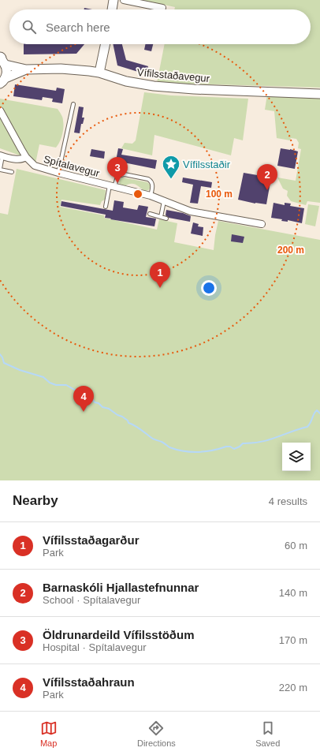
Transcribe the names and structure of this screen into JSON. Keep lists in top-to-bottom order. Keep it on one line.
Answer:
{"streets":{"main road":["Vífilsstaðavegur"],"street":["Spítalavegur"]},"places":{"place":["Vífilsstaðir"]},"page":{"search":"Search here","pins":["3","2","1","4"],"heading":["Nearby","4 results"],"list":[{"mark":"1","name":"Vífilsstaðagarður","note":"Park","value":"60 m"},{"mark":"2","name":"Barnaskóli Hjallastefnunnar","note":"School · Spítalavegur","value":"140 m"},{"mark":"3","name":"Öldrunardeild Vífilsstöðum","note":"Hospital · Spítalavegur","value":"170 m"},{"mark":"4","name":"Vífilsstaðahraun","note":"Park","value":"220 m"}],"nav":["Map","Directions","Saved"]},"rings":["100 m","200 m"]}
